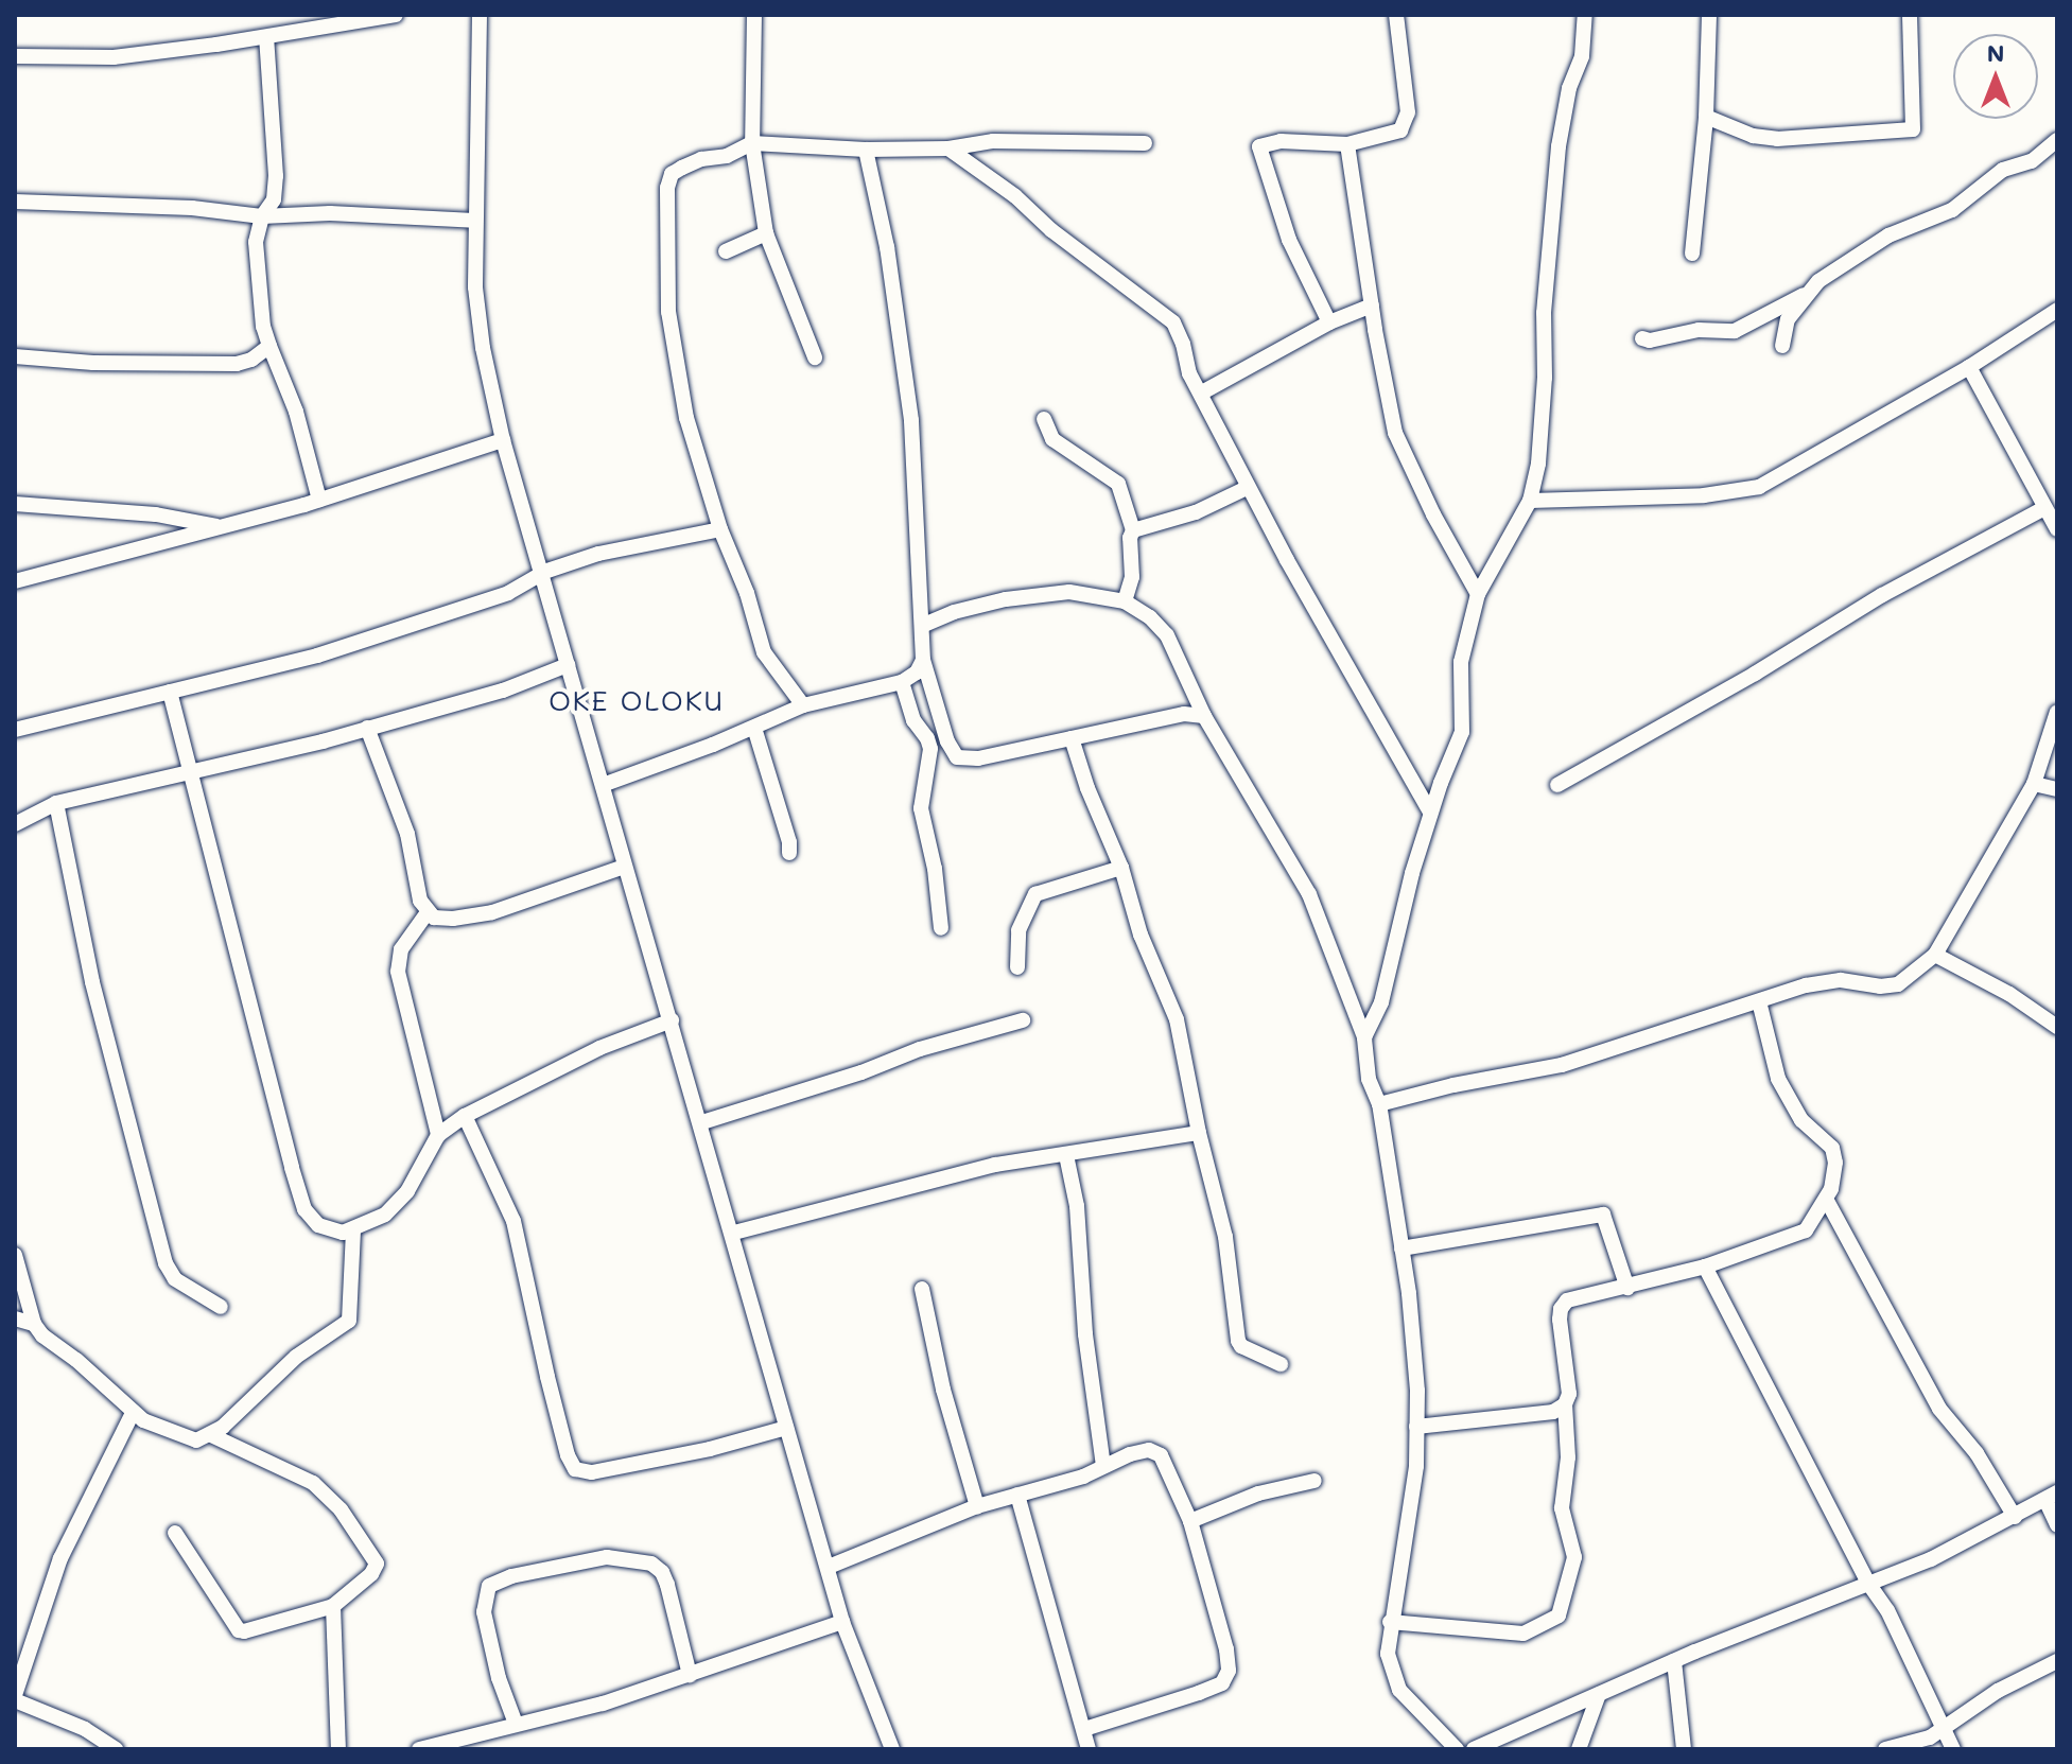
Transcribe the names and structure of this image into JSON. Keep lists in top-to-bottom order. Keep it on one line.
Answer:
{"districts":["OKE OLOKU"],"north":"top"}
